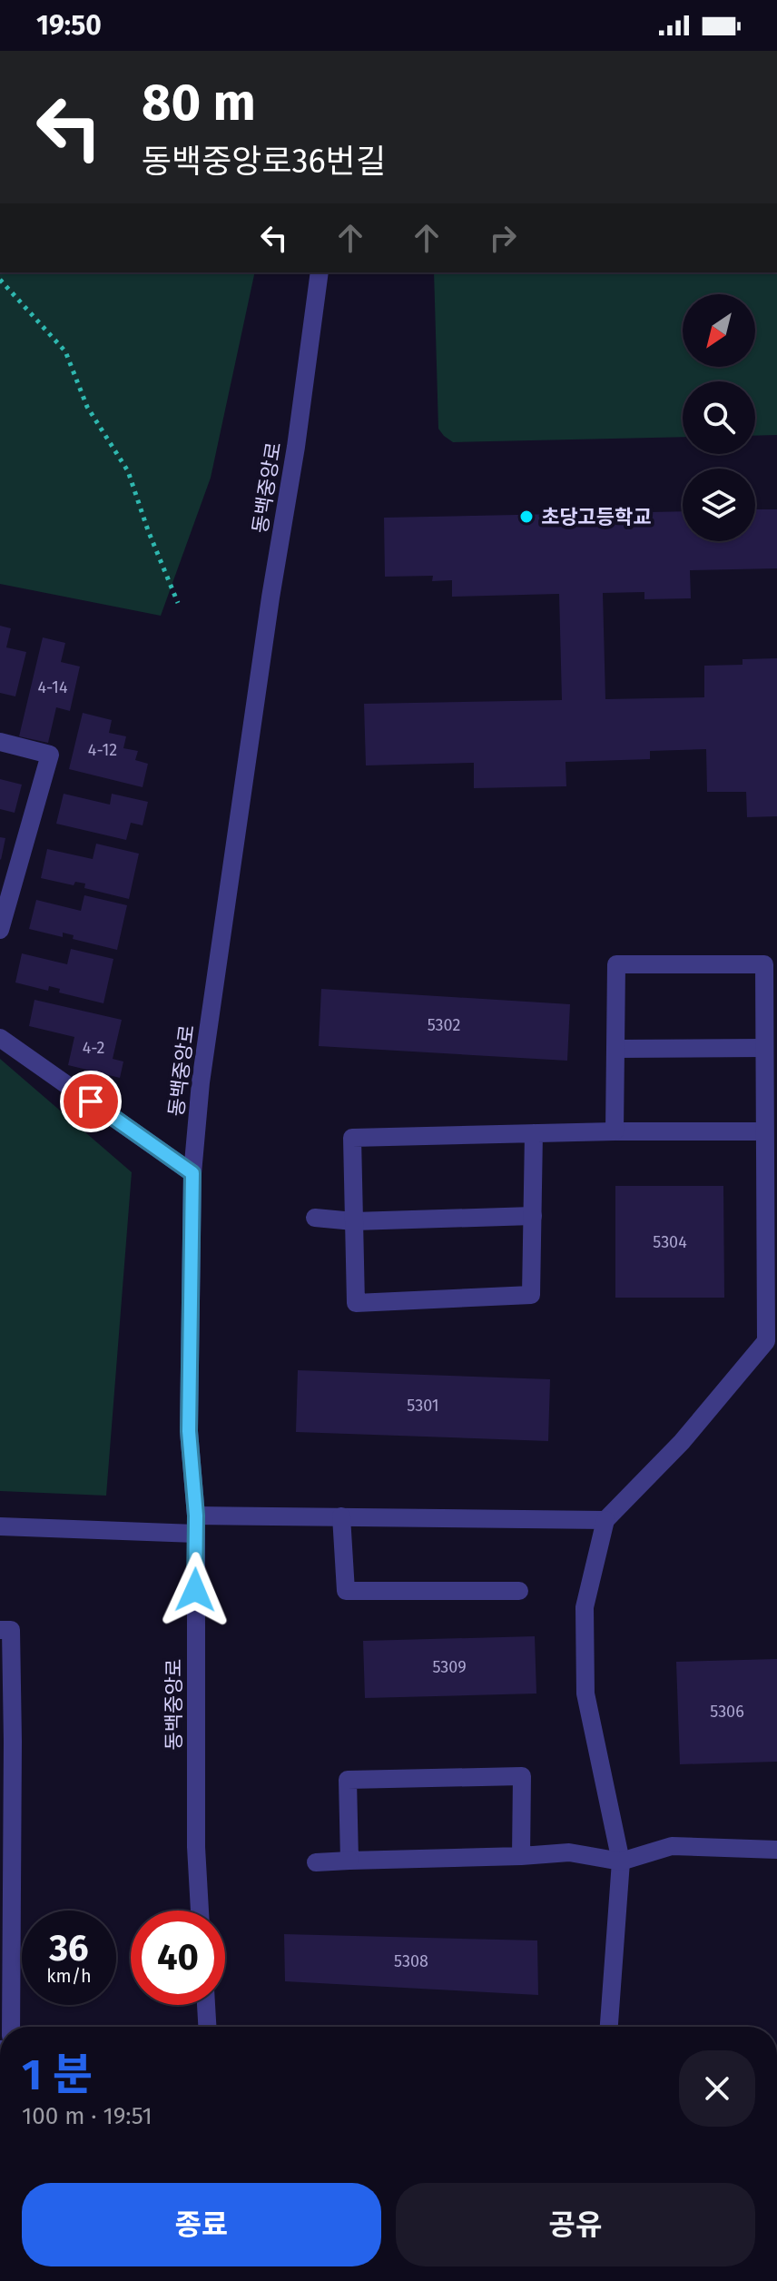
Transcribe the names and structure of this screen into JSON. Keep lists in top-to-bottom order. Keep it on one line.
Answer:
{"streets":{"street":["동백중앙로"]},"places":["초당고등학교"],"house_numbers":["4-14","4-12","5302","4-2","5304","5301","5309","5306","5308"],"north":"bottom left","page":{"status":"19:50","turn":["80 m","동백중앙로36번길"],"speed":"36 km/h","limit":"40","heading":["1 분","100 m · 19:51"],"buttons":["종료","공유"]}}
